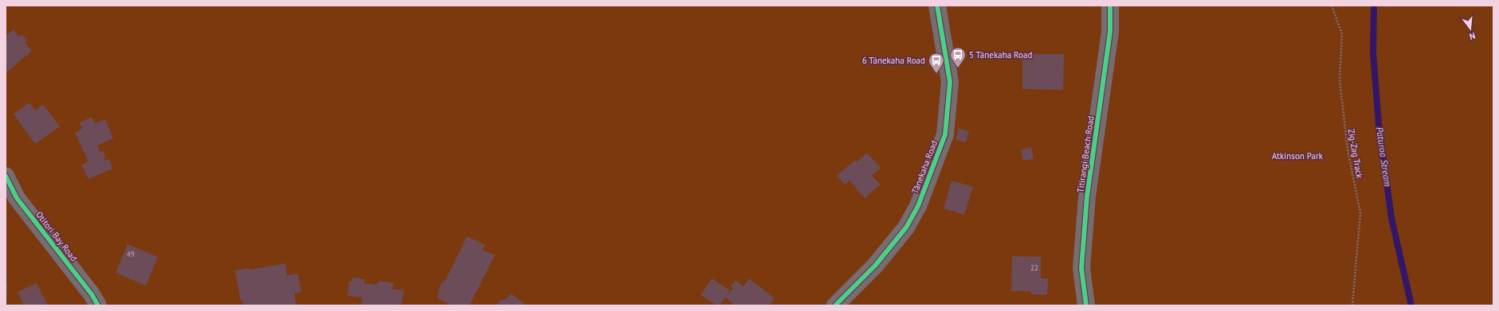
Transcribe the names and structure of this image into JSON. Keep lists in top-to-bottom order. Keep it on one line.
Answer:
{"streets":{"street":["Titirangi Beach Road","Tānekaha Road","Otitori Bay Road"],"path":["Zig-Zag Track"]},"water":["Paturoa Stream"],"parks":["Atkinson Park"],"places":{"bus stop":["5 Tānekaha Road","6 Tānekaha Road"]},"house_numbers":["49","22"],"north":"bottom"}
